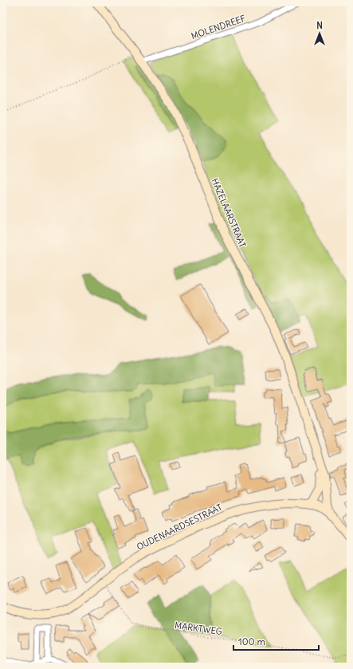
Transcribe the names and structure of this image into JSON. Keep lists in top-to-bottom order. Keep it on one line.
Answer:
{"streets":{"street":["MOLENDREEF","HAZELAARSTRAAT","OUDENAARDSESTRAAT"],"path":["MARKTWEG"]},"crossings":[["MOLENDREEF","HAZELAARSTRAAT"],["HAZELAARSTRAAT","OUDENAARDSESTRAAT"],["OUDENAARDSESTRAAT","MARKTWEG"]],"scale_bar":"100 m","north":"top"}
